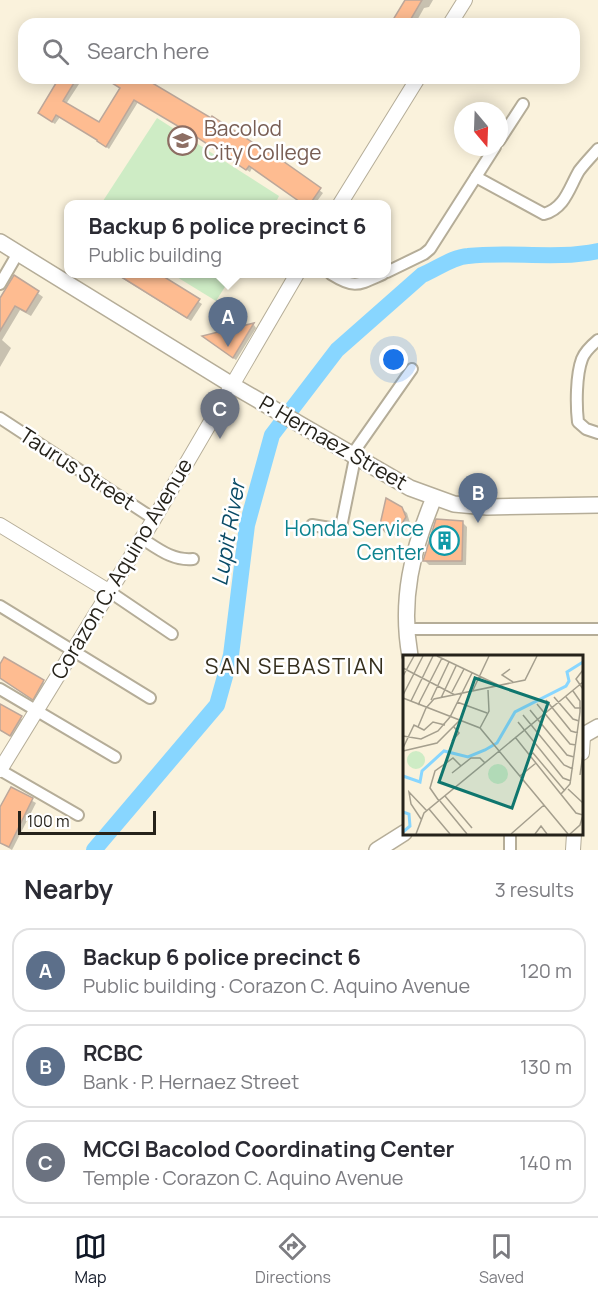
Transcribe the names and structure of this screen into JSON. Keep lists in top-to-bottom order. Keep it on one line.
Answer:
{"streets":{"main road":["P. Hernaez Street"],"street":["Taurus Street","Corazon C. Aquino Avenue"]},"crossings":[["P. Hernaez Street","Corazon C. Aquino Avenue"],["Taurus Street","Corazon C. Aquino Avenue"]],"districts":["SAN SEBASTIAN"],"water":["Lupit River"],"places":{"school or university":["Bacolod City College"],"building":["Honda Service Center"]},"scale_bar":"100 m","north":"bottom","page":{"search":"Search here","popup":["Backup 6 police precinct 6","Public building"],"pins":["A","C","B"],"scale":"100 m","heading":["Nearby","3 results"],"list":[{"mark":"A","name":"Backup 6 police precinct 6","note":"Public building · Corazon C. Aquino Avenue","value":"120 m"},{"mark":"B","name":"RCBC","note":"Bank · P. Hernaez Street","value":"130 m"},{"mark":"C","name":"MCGI Bacolod Coordinating Center","note":"Temple · Corazon C. Aquino Avenue","value":"140 m"}],"nav":["Map","Directions","Saved"]}}
